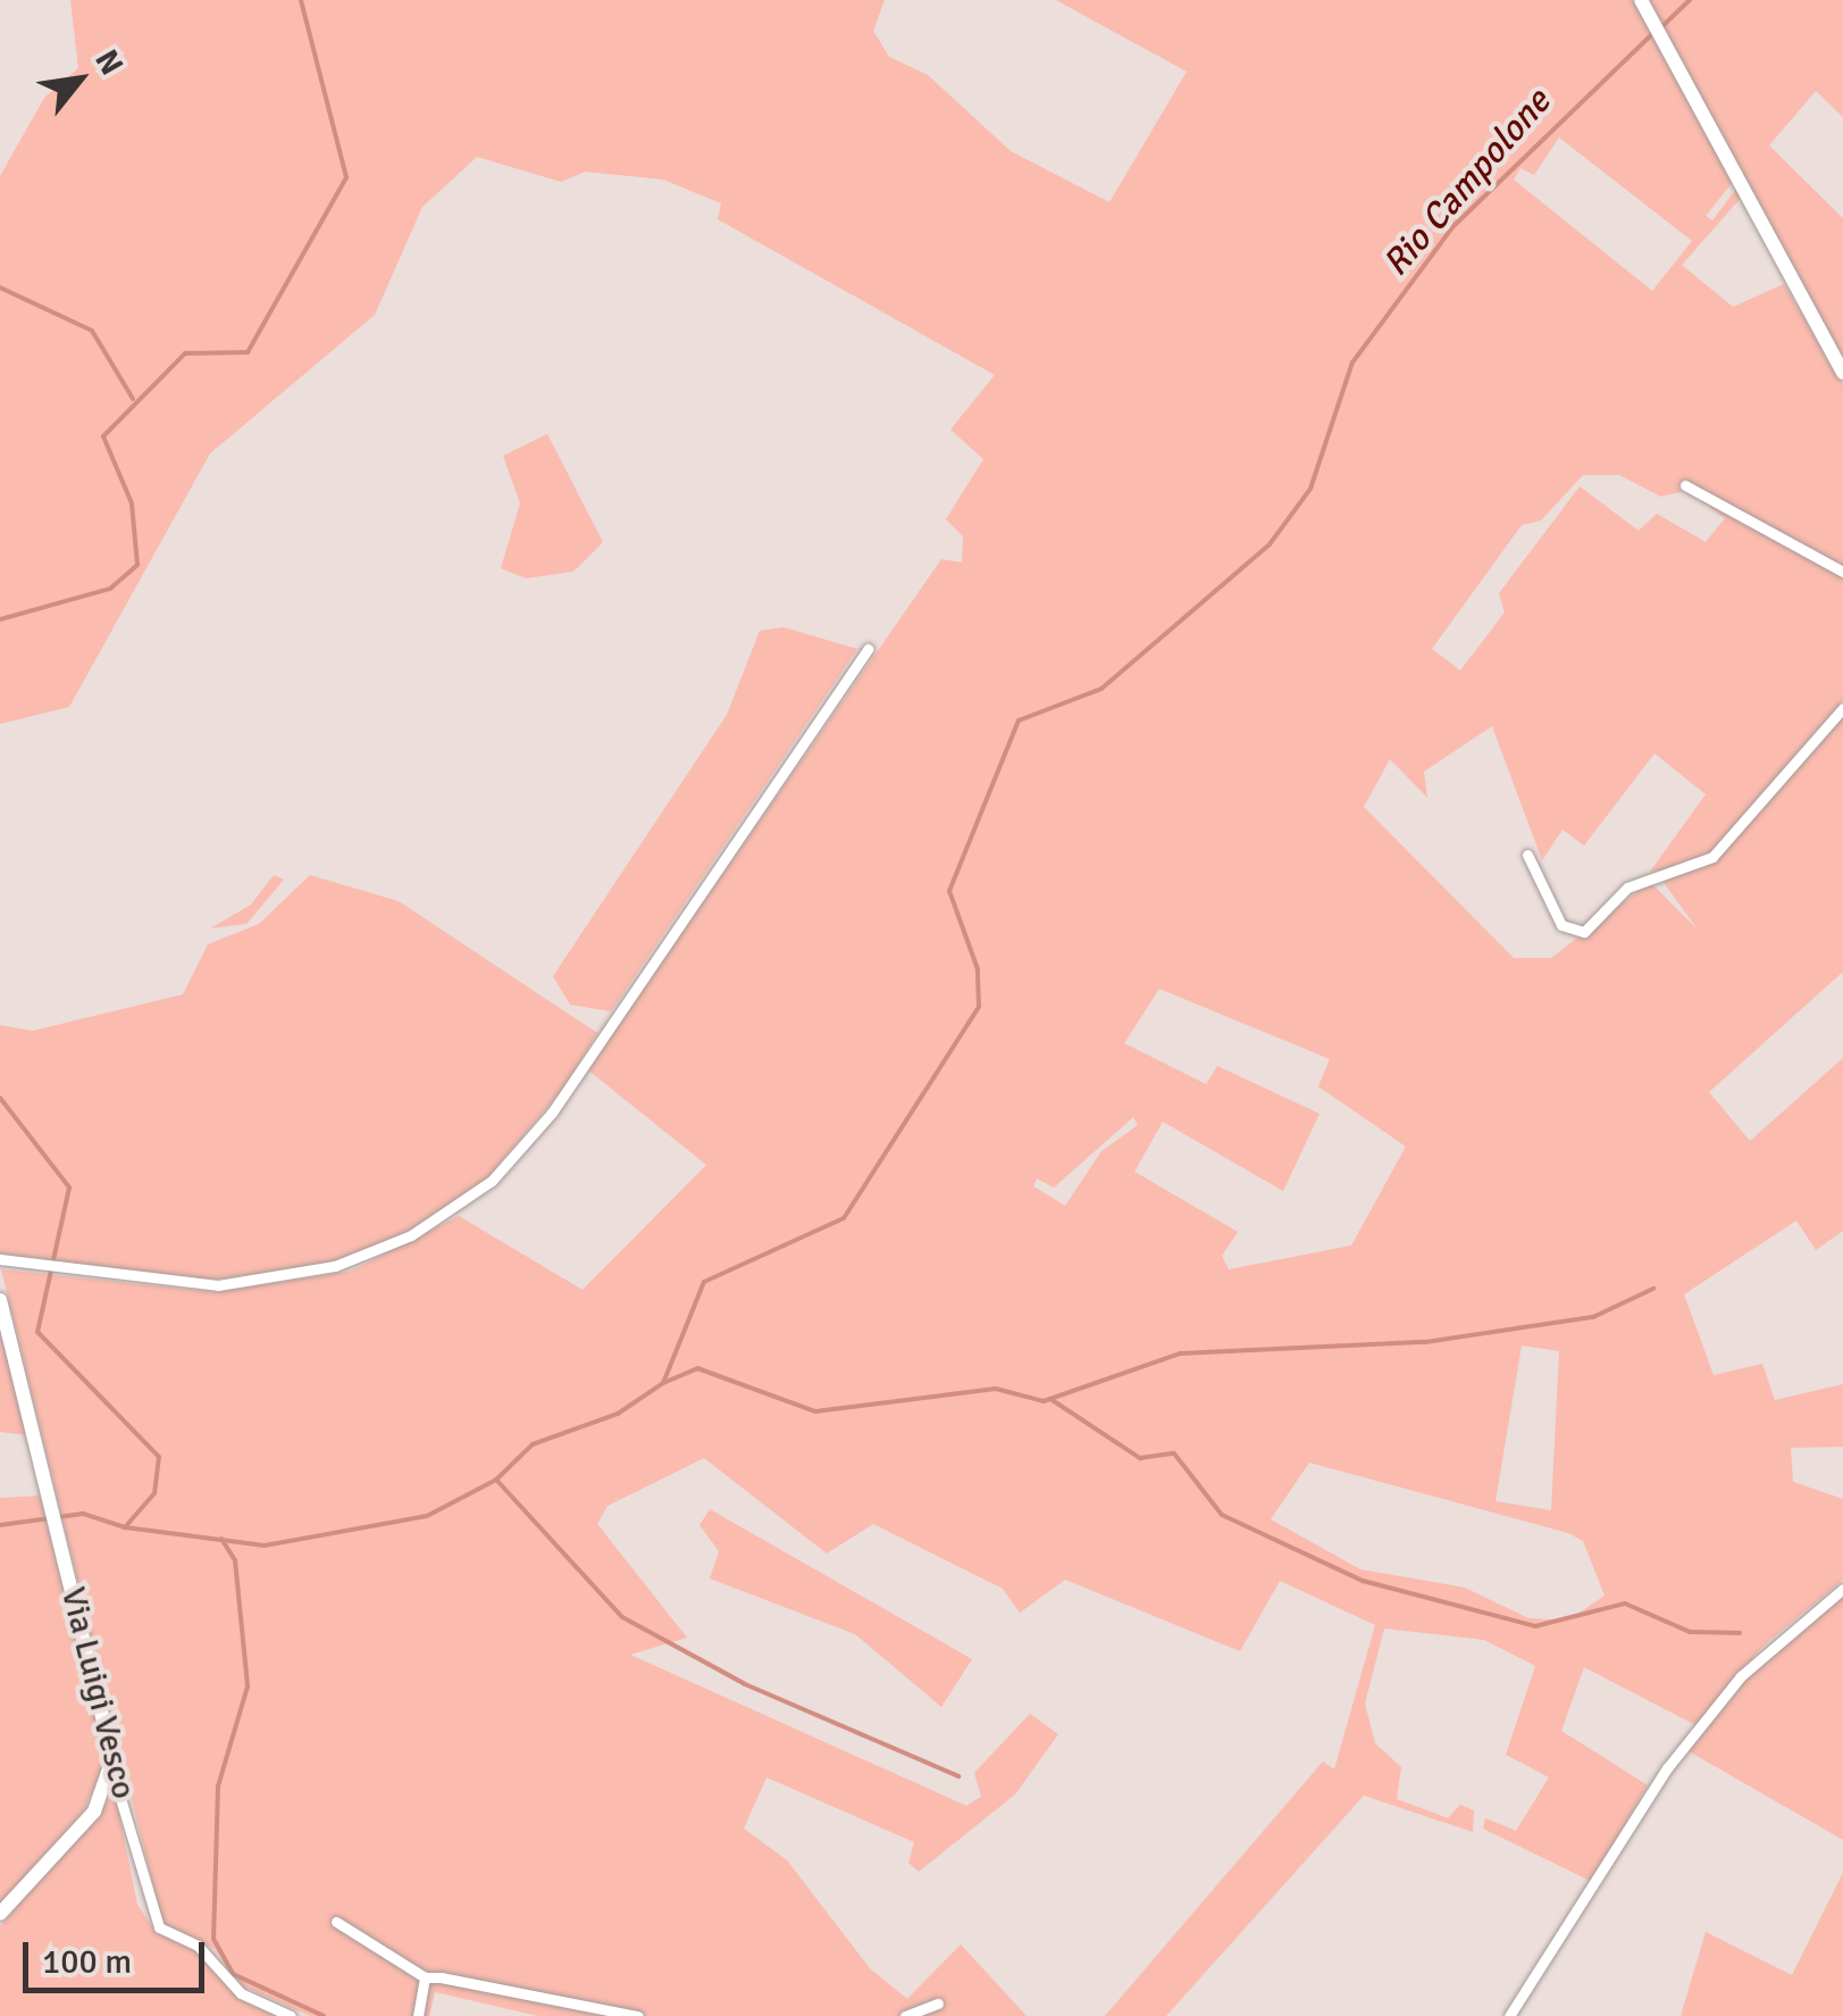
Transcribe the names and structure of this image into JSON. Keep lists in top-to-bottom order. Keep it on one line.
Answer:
{"streets":{"street":["Via Luigi Vesco"]},"water":["Rio Campolone"],"scale_bar":"100 m","north":"top right"}
